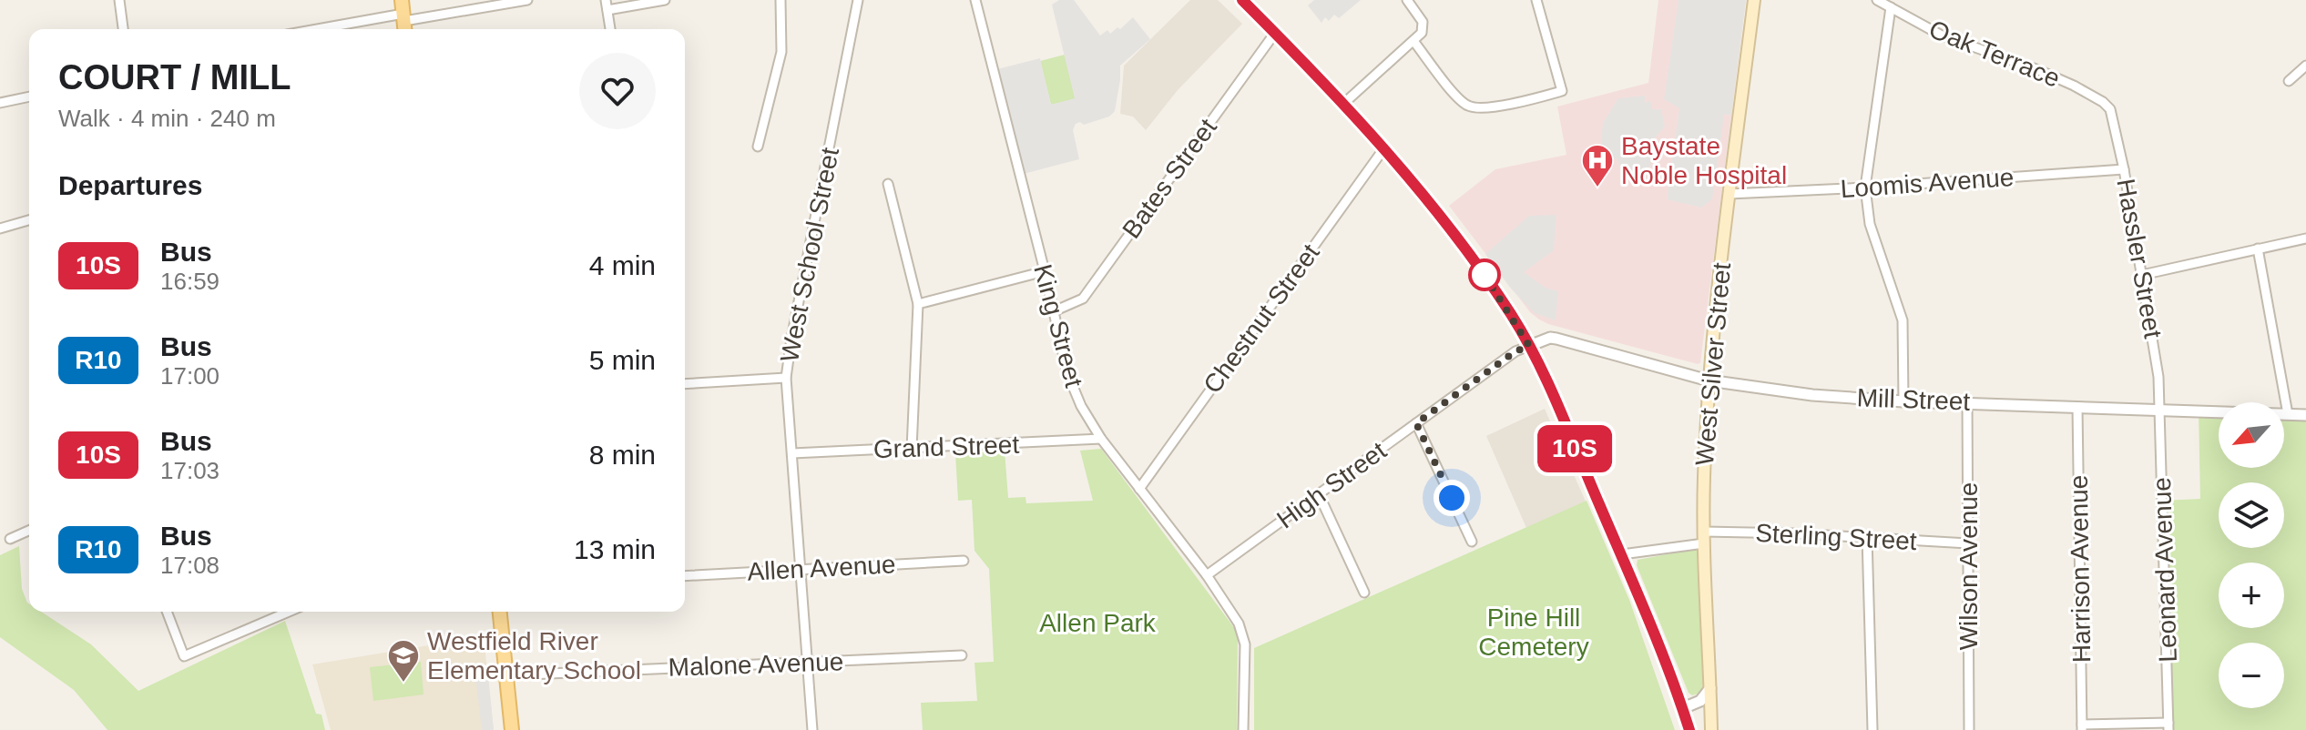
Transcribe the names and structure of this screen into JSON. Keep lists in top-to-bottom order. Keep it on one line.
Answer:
{"streets":{"main road":["West Silver Street"],"street":["Oak Terrace","Bates Street","Loomis Avenue","West School Street","Hassler Street","Chestnut Street","King Street","Mill Street","Grand Street","High Street","Sterling Street","Wilson Avenue","Allen Avenue","Harrison Avenue","Leonard Avenue","Malone Avenue"]},"crossings":[["Oak Terrace","Hassler Street"],["Bates Street","King Street"],["Loomis Avenue","Hassler Street"],["Loomis Avenue","West Silver Street"],["West School Street","Grand Street"],["West School Street","Allen Avenue"],["West School Street","Malone Avenue"],["Hassler Street","Mill Street"],["Hassler Street","Leonard Avenue"],["Chestnut Street","King Street"],["King Street","Grand Street"],["King Street","High Street"],["West Silver Street","Mill Street"],["West Silver Street","Sterling Street"],["Mill Street","High Street"],["Mill Street","Wilson Avenue"],["Mill Street","Harrison Avenue"],["Mill Street","Leonard Avenue"],["Sterling Street","Wilson Avenue"]],"parks":["Pine Hill Cemetery","Allen Park"],"places":{"hospital":["Baystate Noble Hospital"],"school or university":["Westfield River Elementary School"]},"lines":["bus line 10S"],"north":"bottom left","page":{"on_map":"10S","heading":[["COURT / MILL","Walk · 4 min · 240 m"],"Departures"],"list":[{"mark":"10S","name":"Bus","note":"16:59","value":"4 min"},{"mark":"R10","name":"Bus","note":"17:00","value":"5 min"},{"mark":"10S","name":"Bus","note":"17:03","value":"8 min"},{"mark":"R10","name":"Bus","note":"17:08","value":"13 min"}],"map_buttons":["+","−"]}}
